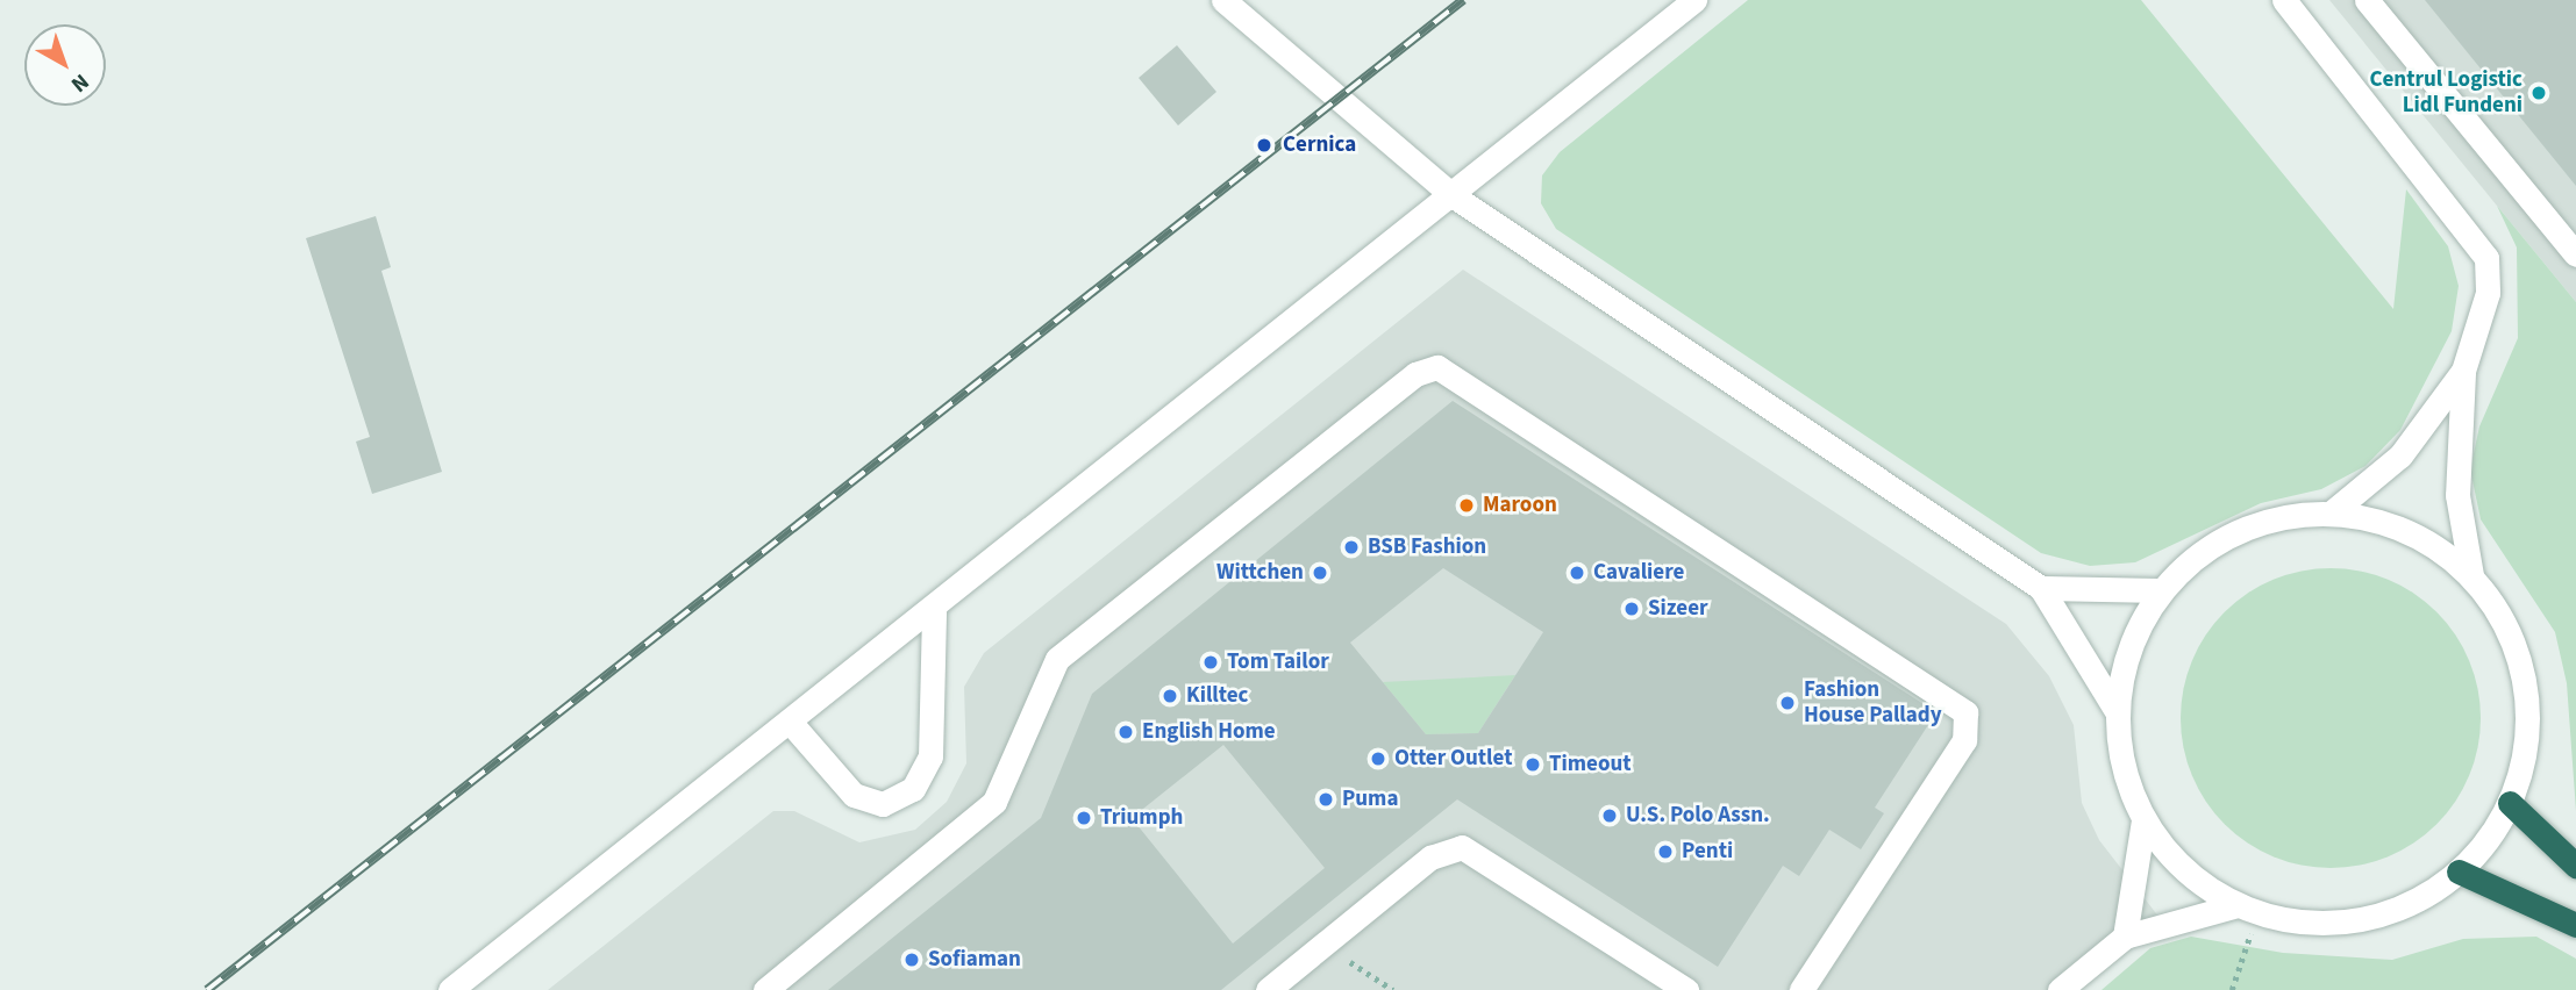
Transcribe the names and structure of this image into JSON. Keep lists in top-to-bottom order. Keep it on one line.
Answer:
{"places":["Centrul Logistic Lidl Fundeni","Cernica","Maroon","BSB Fashion","Wittchen","Cavaliere","Sizeer","Tom Tailor","Killtec","Fashion House Pallady","English Home","Otter Outlet","Timeout","Puma","U.S. Polo Assn.","Triumph","Penti","Sofiaman"],"north":"bottom right"}
